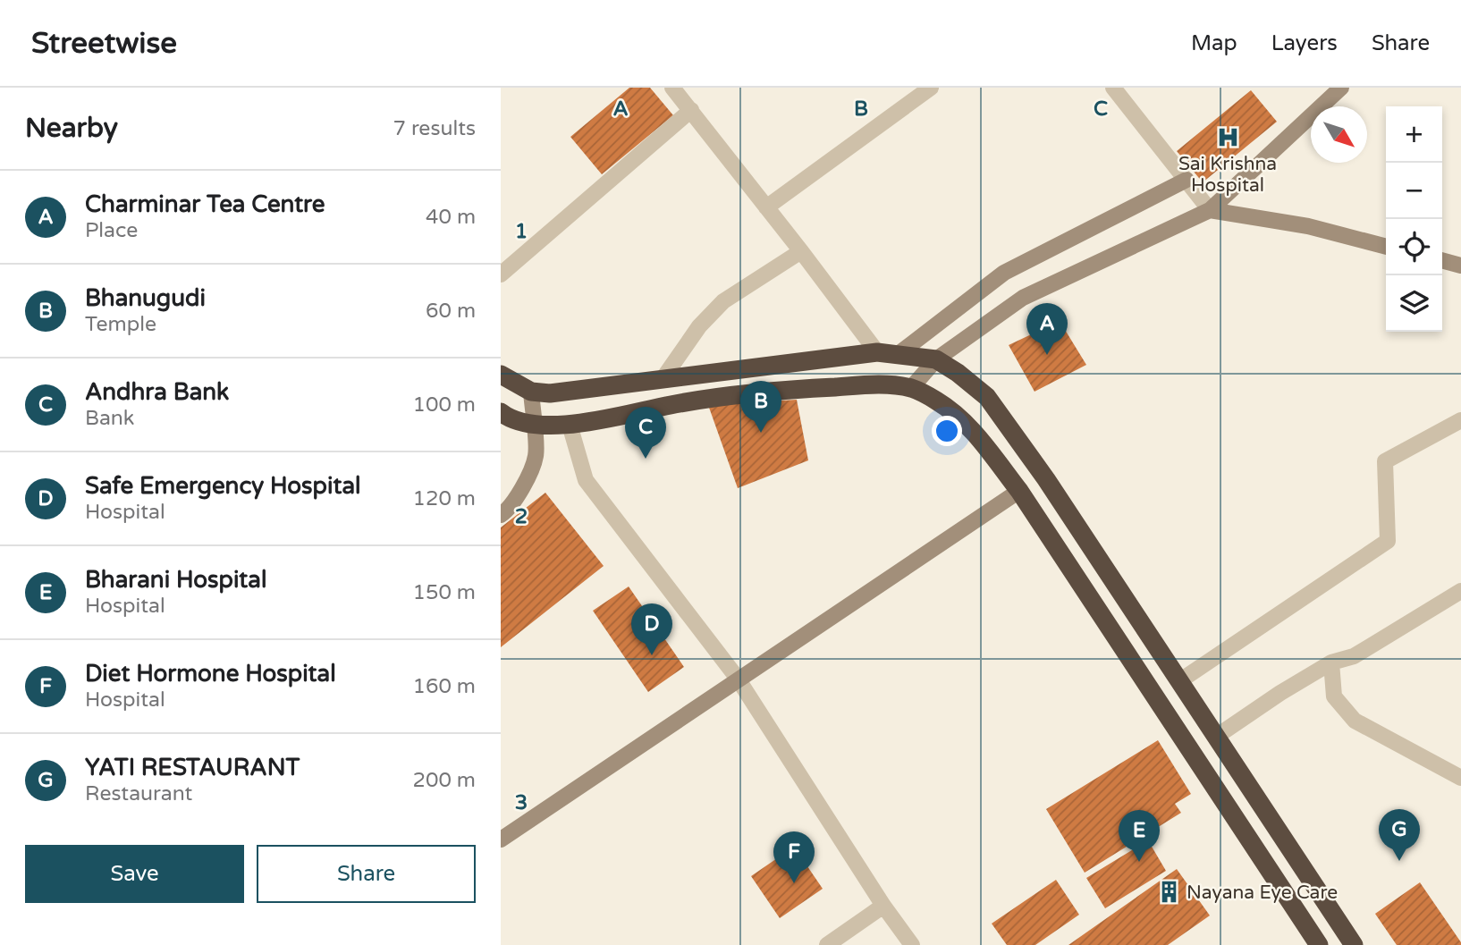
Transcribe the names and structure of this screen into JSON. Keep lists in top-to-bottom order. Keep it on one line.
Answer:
{"places":{"hospital":["Sai Krishna Hospital"],"building":["Nayana Eye Care"]},"north":"bottom right","page":{"header":"Streetwise","nav":["Map","Layers","Share"],"heading":["Nearby","7 results"],"map_buttons":["+","−"],"list":[{"mark":"A","name":"Charminar Tea Centre","note":"Place","value":"40 m"},{"mark":"B","name":"Bhanugudi","note":"Temple","value":"60 m"},{"mark":"C","name":"Andhra Bank","note":"Bank","value":"100 m"},{"mark":"D","name":"Safe Emergency Hospital","note":"Hospital","value":"120 m"},{"mark":"E","name":"Bharani Hospital","note":"Hospital","value":"150 m"},{"mark":"F","name":"Diet Hormone Hospital","note":"Hospital","value":"160 m"},{"mark":"G","name":"YATI RESTAURANT","note":"Restaurant","value":"200 m"}],"pins":["A","B","C","D","G","E","F"],"buttons":["Save","Share"]},"grid":{"columns":["A","B","C"],"rows":["1","2","3"]}}
